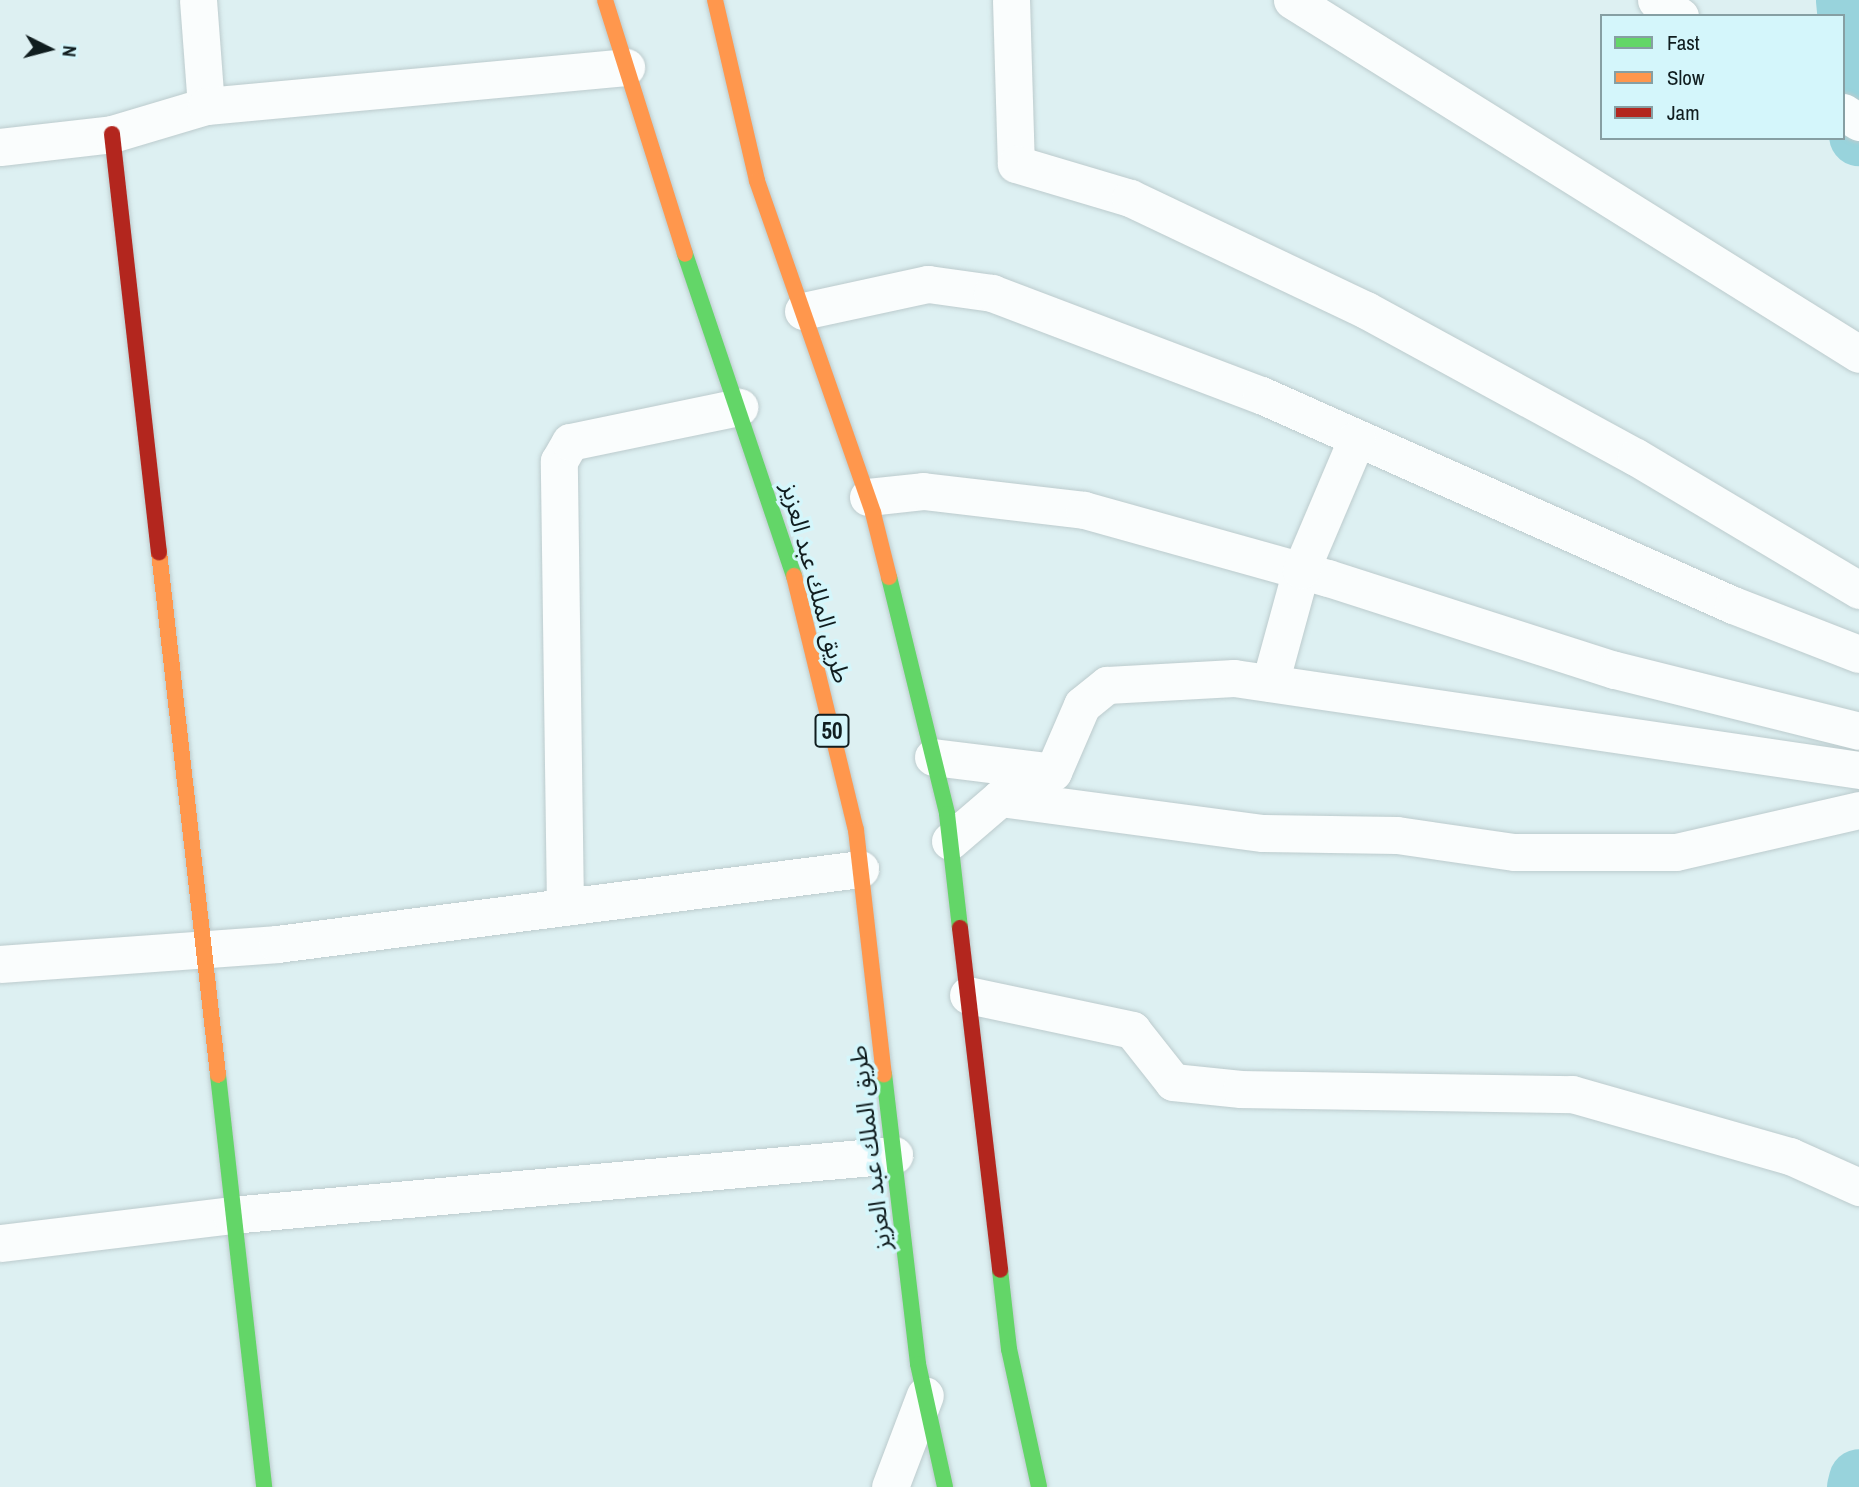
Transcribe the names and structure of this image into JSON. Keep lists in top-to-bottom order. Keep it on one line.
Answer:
{"streets":{"main road":["طريق الملك عبد العزيز","50"]},"legend":["Fast","Slow","Jam"],"north":"right"}
